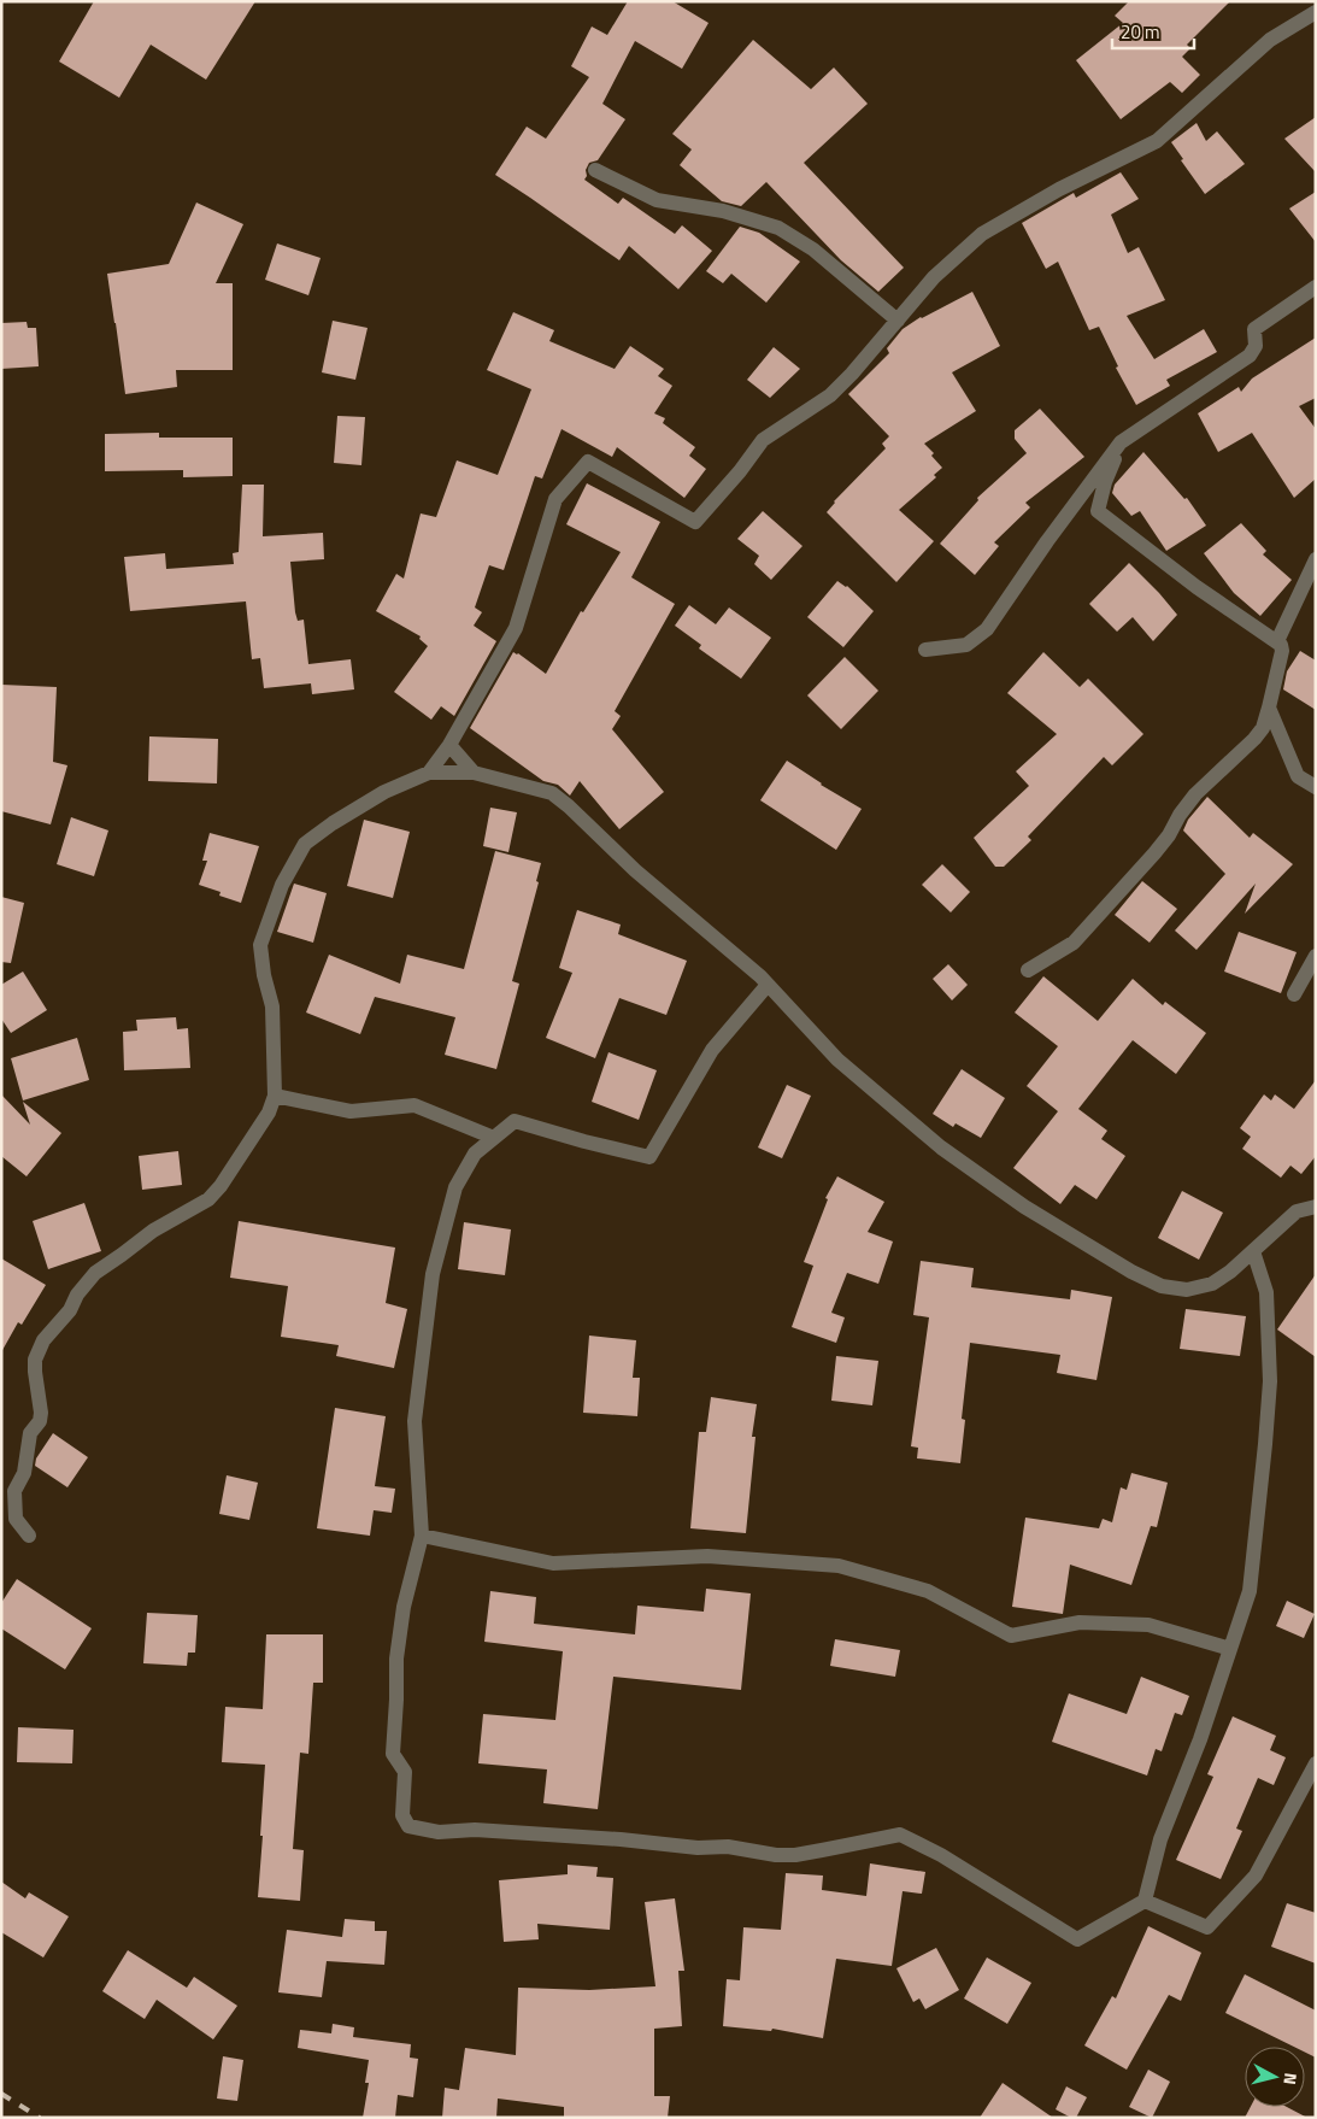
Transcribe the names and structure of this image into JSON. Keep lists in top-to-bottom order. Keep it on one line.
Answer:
{"scale_bar":"20 m","north":"right"}
